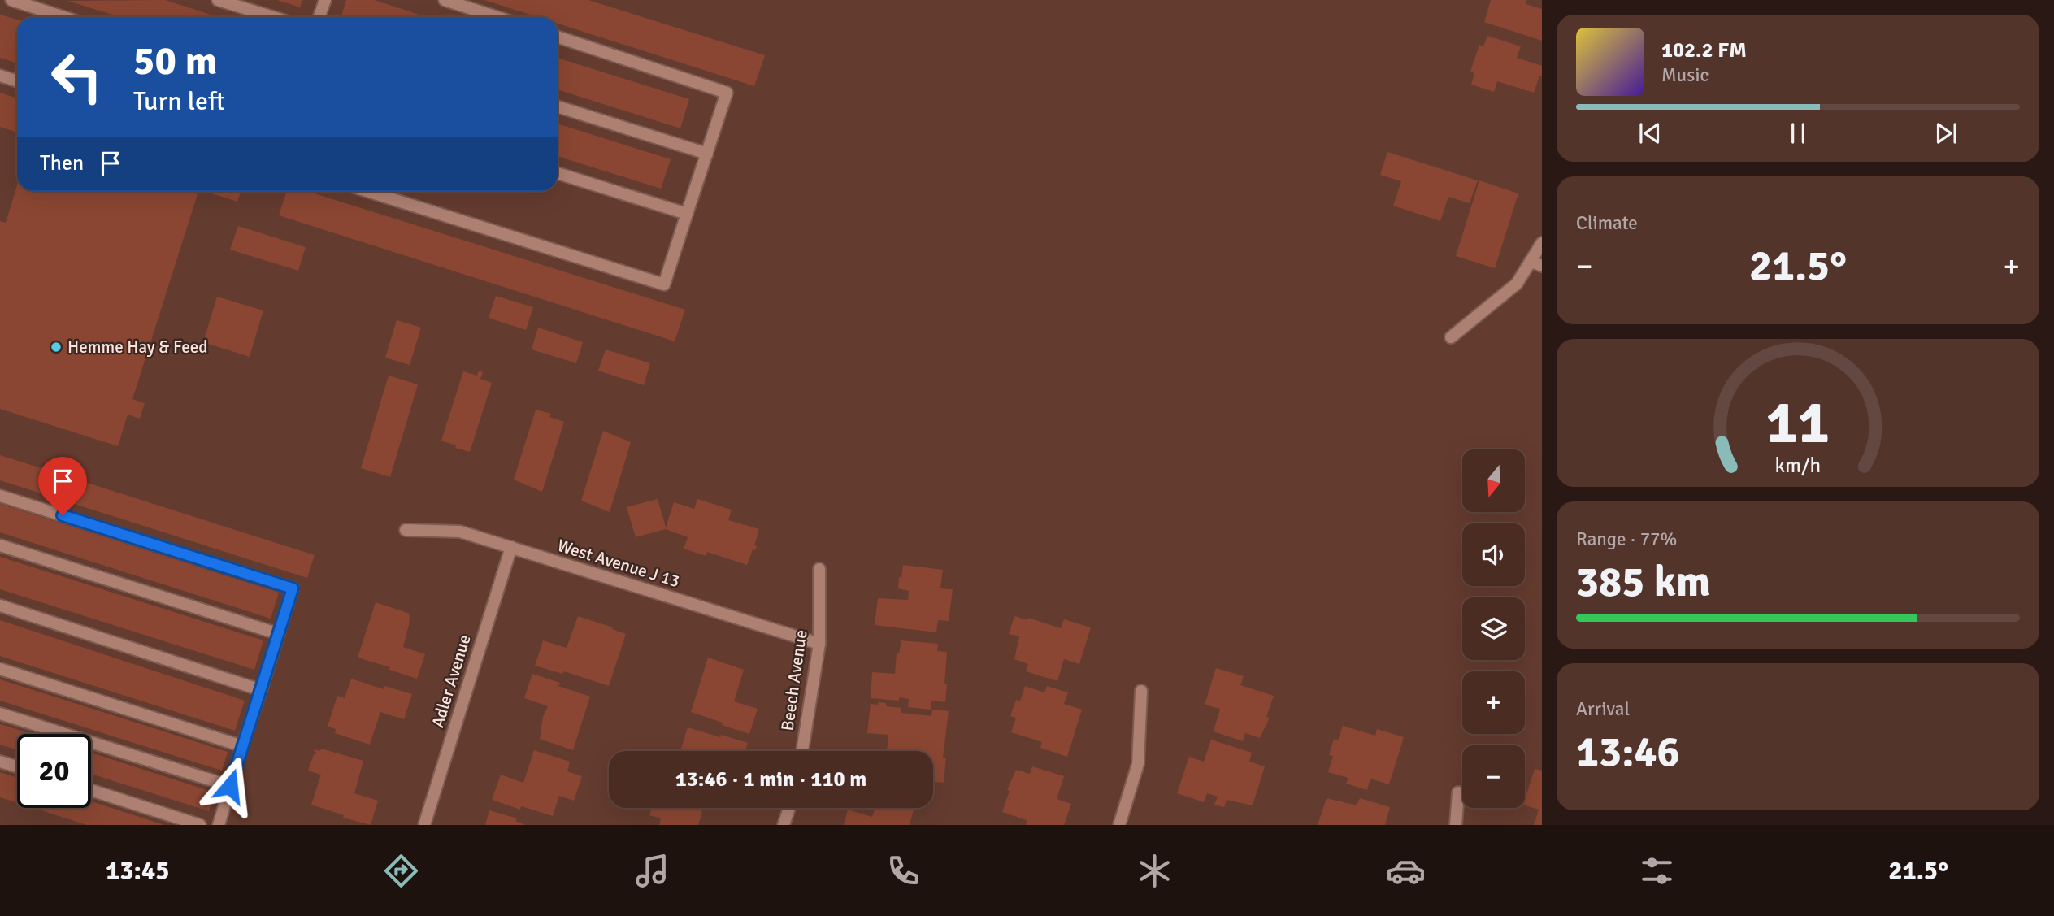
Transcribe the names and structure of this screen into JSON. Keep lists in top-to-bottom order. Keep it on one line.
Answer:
{"streets":{"street":["West Avenue J 13","Beech Avenue","Adler Avenue"]},"crossings":[["West Avenue J 13","Beech Avenue"],["West Avenue J 13","Adler Avenue"]],"places":["Hemme Hay & Feed"],"north":"bottom","page":{"turn":["50 m","Turn left"],"song":["102.2 FM","Music"],"then":"Then","tile":["Climate",["Range · 77%","385 km"],["Arrival","13:46"]],"heat":["−","21.5°","+"],"map_buttons":["+","−"],"limit":"20","trip":"13:46 · 1 min · 110 m","tabs":["13:45","21.5°"],"gauge":["11","km/h"]}}
